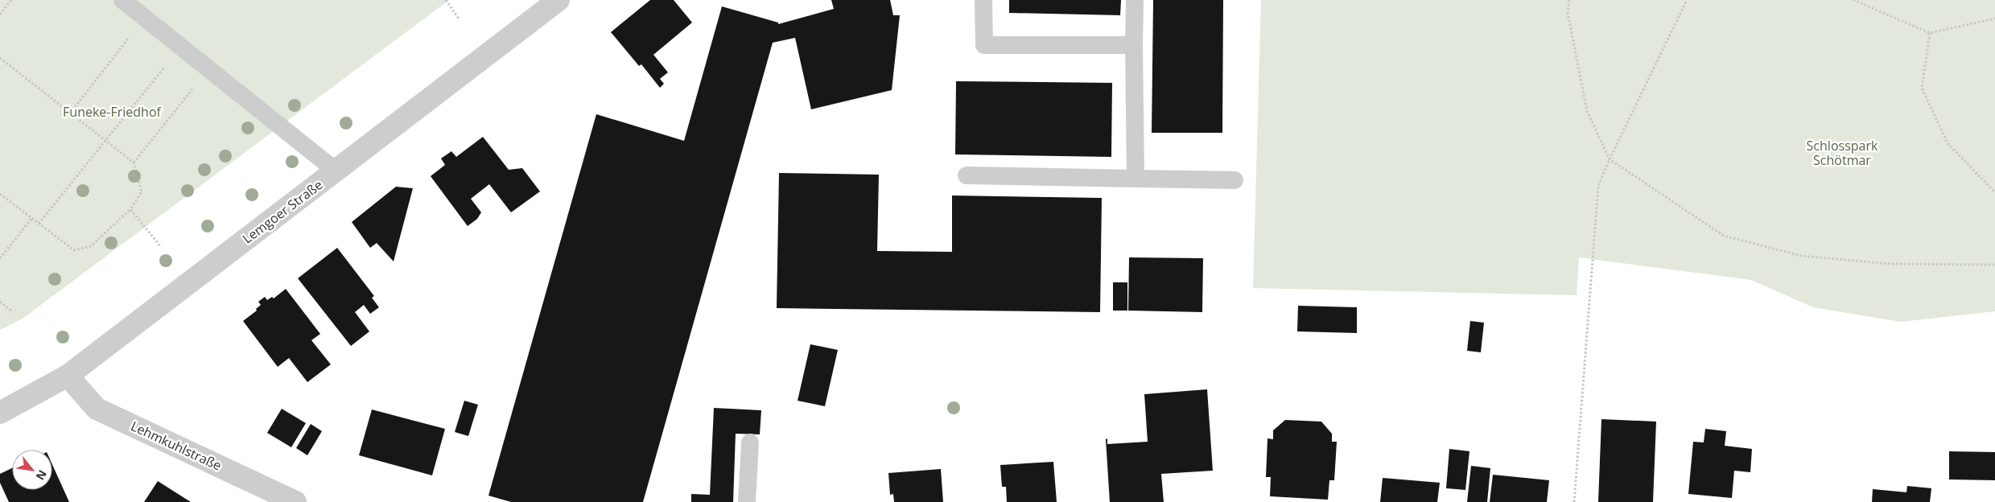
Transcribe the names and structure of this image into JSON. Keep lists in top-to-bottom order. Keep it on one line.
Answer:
{"streets":{"street":["Lemgoer Straße","Lehmkuhlstraße"]},"crossings":[["Lemgoer Straße","Lehmkuhlstraße"]],"parks":["Funeke-Friedhof","Schlosspark Schötmar"],"north":"bottom right"}
